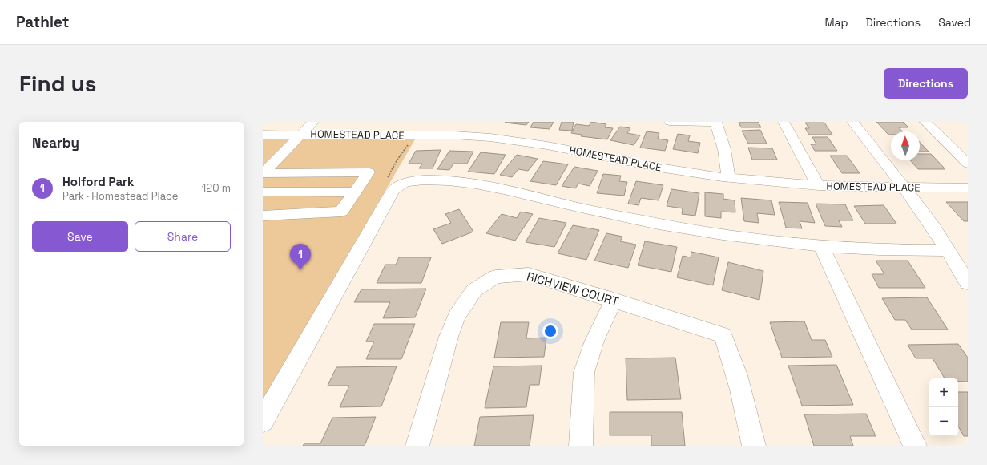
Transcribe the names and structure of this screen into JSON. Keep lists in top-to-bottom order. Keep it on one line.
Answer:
{"streets":{"street":["HOMESTEAD PLACE","RICHVIEW COURT"]},"north":"top","page":{"header":"Pathlet","nav":["Map","Directions","Saved"],"buttons":["Directions",["Save","Share"]],"title":"Find us","heading":"Nearby","list":[{"mark":"1","name":"Holford Park","note":"Park · Homestead Place","value":"120 m"}],"pins":"1","map_buttons":["+","−"]}}
